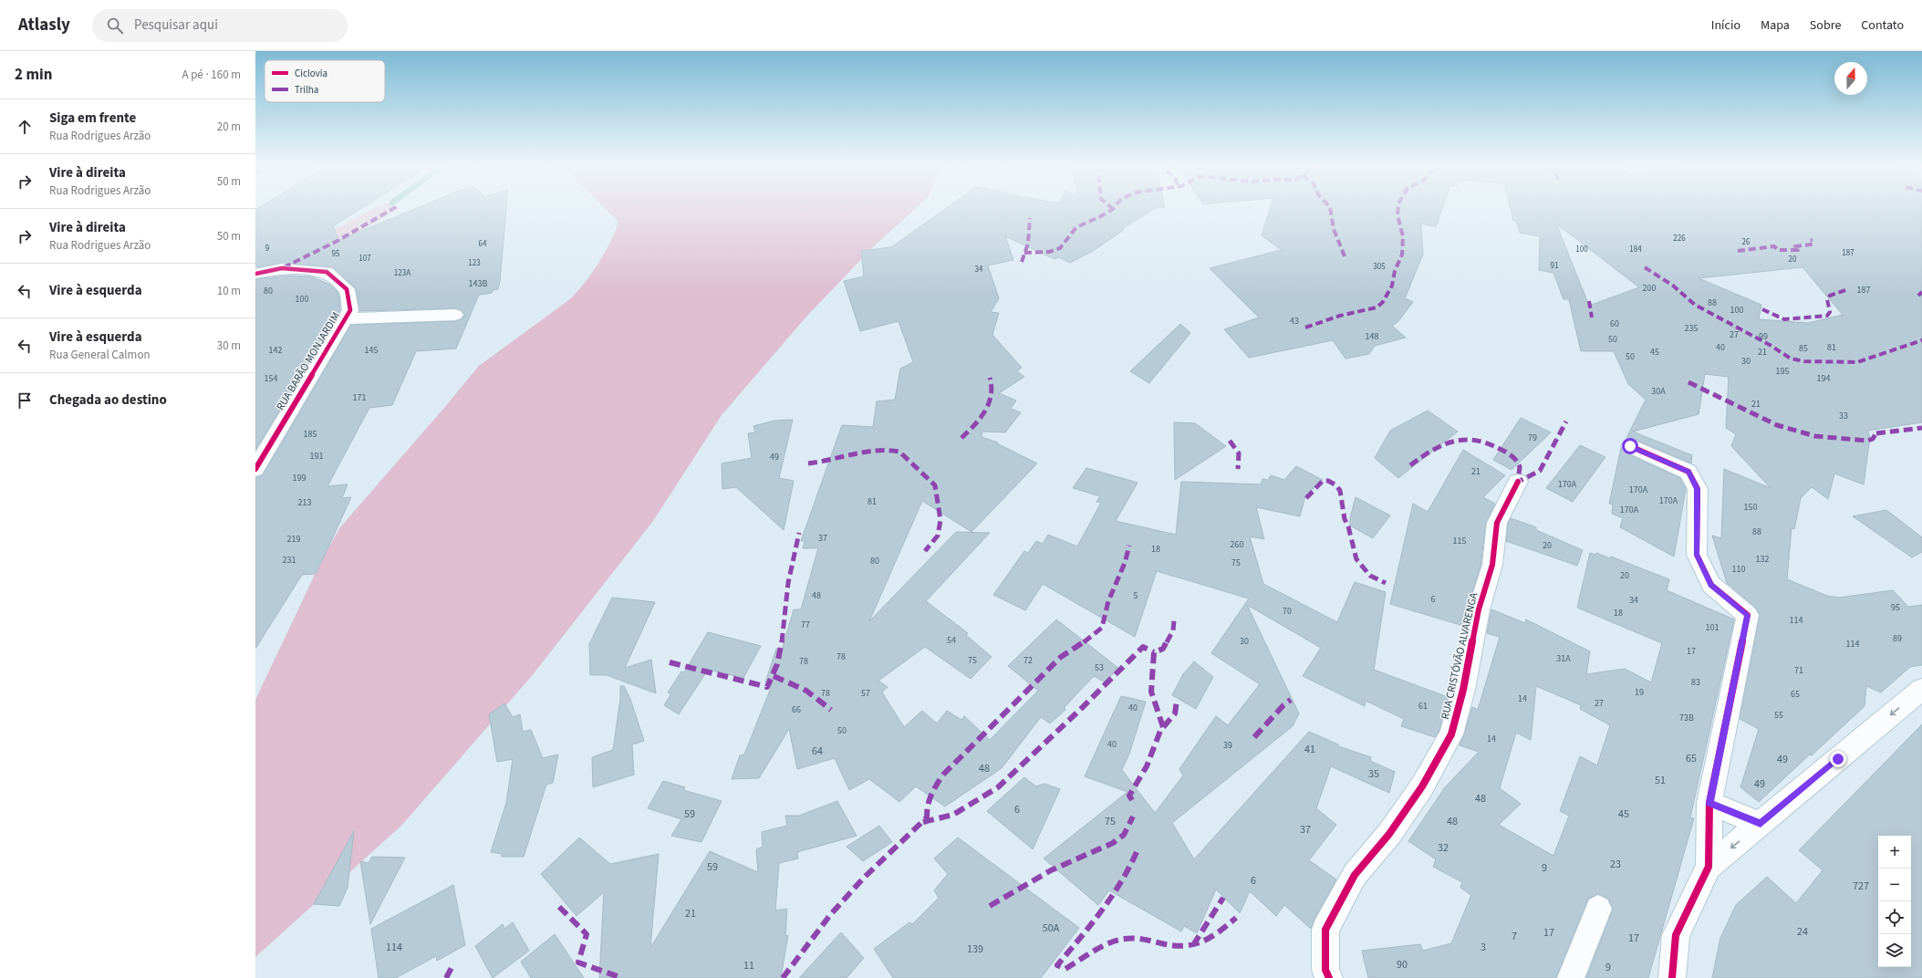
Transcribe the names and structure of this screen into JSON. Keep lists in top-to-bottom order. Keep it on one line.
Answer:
{"streets":{"street":["RUA BARÃO MONJARDIM","RUA CRISTÓVÃO ALVARENGA"]},"house_numbers":["226","26","64","9","100","184","187","95","107","20","123","91","305","34","123A","143B","200","187","80","100","88","100","43","60","235","27","148","99","50","40","81","85","142","145","45","21","50","30","195","154","194","30A","171","21","33","185","79","191","49","21","199","170A","170A","170A","81","213","150","170A","88","37","219","115","260","20","18","132","231","80","75","110","20","48","5","6","34","95","70","18","114","77","101","89","54","30","114","17","78","31A","75","72","78","53","71","83","19","78","57","65","14","27","61","40","66","55","73B","50","14","40","39","41","64","65","49","48","35","51","49","48","6","59","45","75","48","37","32","23","59","9","6","727","21","50A","24","17","7","17","114","3","139","90","11","9"],"legend":["Ciclovia","Trilha"],"north":"top","page":{"header":"Atlasly","search":"Pesquisar aqui","nav":["Início","Mapa","Sobre","Contato"],"heading":["2 min","A pé · 160 m"],"list":[["Siga em frente","Rua Rodrigues Arzão","20 m"],["Vire à direita","Rua Rodrigues Arzão","50 m"],["Vire à direita","Rua Rodrigues Arzão","50 m"],["Vire à esquerda","10 m"],["Vire à esquerda","Rua General Calmon","30 m"],"Chegada ao destino"],"map_buttons":["+","−"]}}
